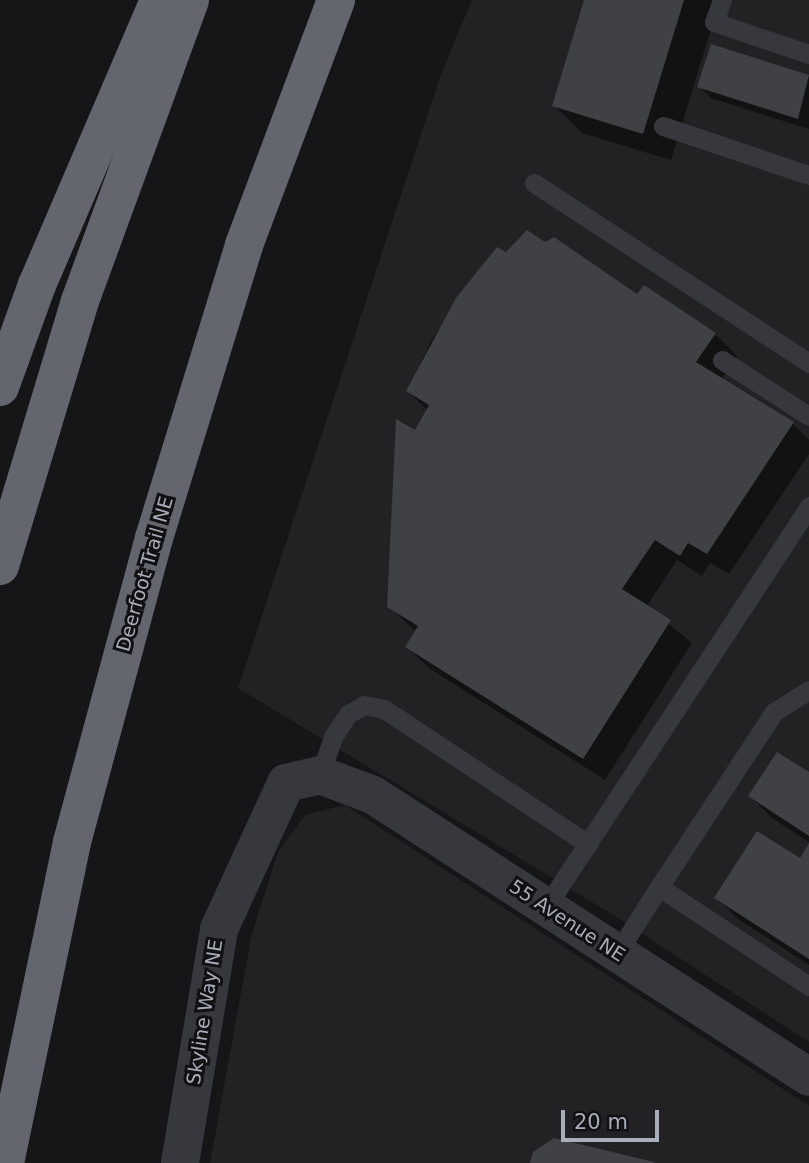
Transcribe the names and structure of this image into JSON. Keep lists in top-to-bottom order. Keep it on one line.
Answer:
{"streets":{"highway":["Deerfoot Trail NE"],"street":["55 Avenue NE","Skyline Way NE"]},"crossings":[["55 Avenue NE","Skyline Way NE"]],"scale_bar":"20 m"}
